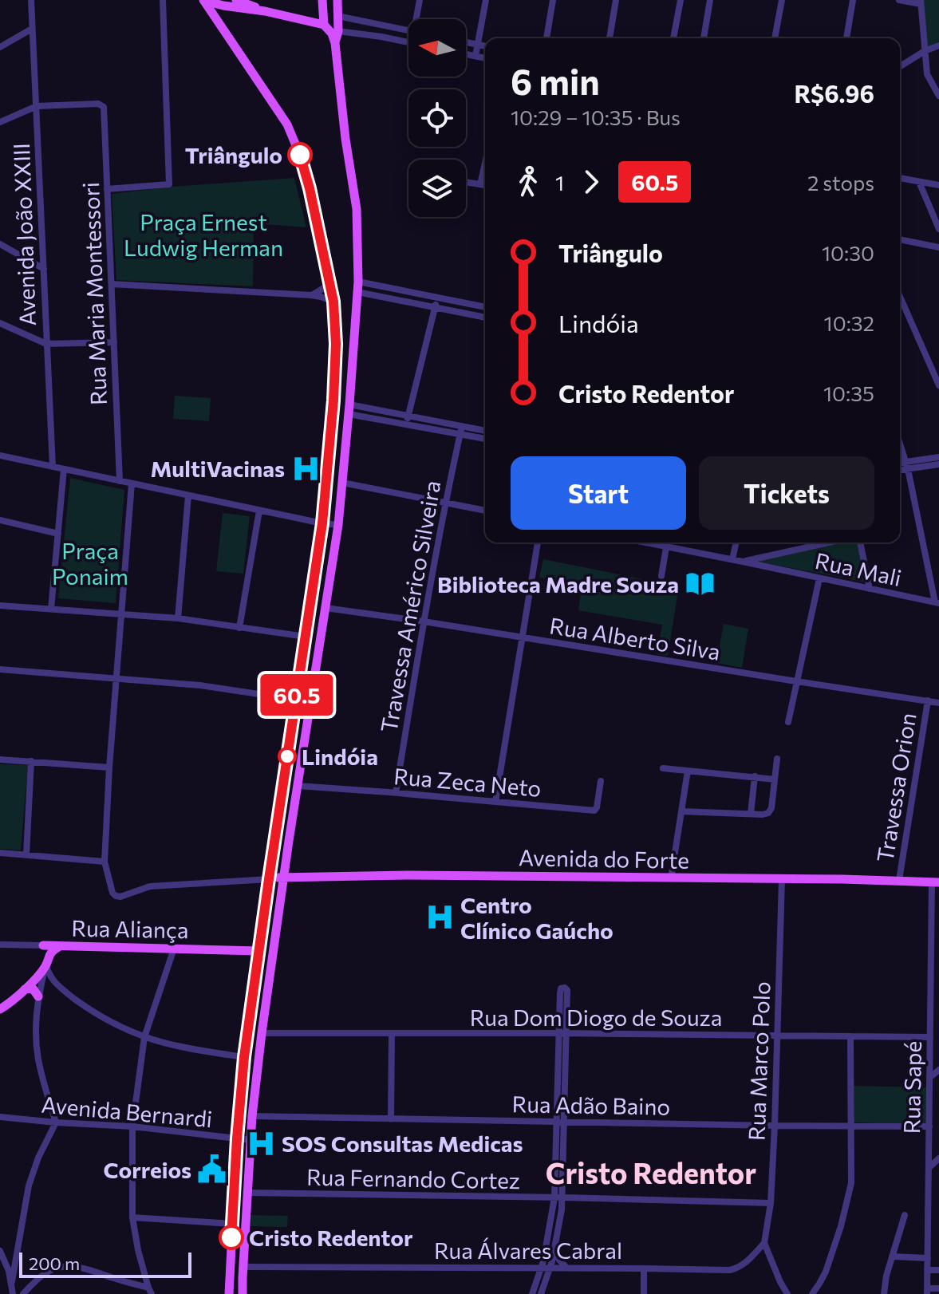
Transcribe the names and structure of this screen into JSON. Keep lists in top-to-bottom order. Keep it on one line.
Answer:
{"streets":{"main road":["Avenida do Forte","Rua Aliança"],"street":["Avenida João XXIII","Rua Maria Montessori","Rua Mali","Travessa Américo Silveira","Rua Alberto Silva","Rua Zeca Neto","Travessa Orion","Rua Dom Diogo de Souza","Rua Marco Polo","Rua Sapé","Rua Adão Baino","Avenida Bernardi","Rua Fernando Cortez","Rua Álvares Cabral"]},"crossings":[["Avenida João XXIII","Rua Maria Montessori"],["Travessa Américo Silveira","Rua Alberto Silva"],["Travessa Américo Silveira","Rua Zeca Neto"],["Rua Alberto Silva","Travessa Orion"],["Travessa Orion","Avenida do Forte"],["Avenida do Forte","Rua Marco Polo"],["Avenida do Forte","Rua Sapé"],["Rua Dom Diogo de Souza","Rua Marco Polo"],["Rua Dom Diogo de Souza","Rua Sapé"],["Rua Marco Polo","Rua Adão Baino"],["Rua Marco Polo","Rua Fernando Cortez"],["Rua Marco Polo","Rua Álvares Cabral"],["Rua Sapé","Rua Adão Baino"]],"districts":["Cristo Redentor"],"parks":["Praça Ernest Ludwig Herman","Praça Ponaim"],"places":{"other":["Triângulo","Lindóia","Cristo Redentor"],"hospital":["MultiVacinas","Centro Clínico Gaúcho","SOS Consultas Medicas"],"library":["Biblioteca Madre Souza"],"public building":["Correios"]},"lines":["bus line 60.5"],"scale_bar":"200 m","north":"left","page":{"on_map":"60.5","heading":["6 min","10:29 – 10:35 · Bus","R$6.96"],"legs":["1","60.5","2 stops"],"list":[{"name":"Triângulo","value":"10:30"},{"name":"Lindóia","value":"10:32"},{"name":"Cristo Redentor","value":"10:35"}],"buttons":["Start","Tickets"],"scale":"200 m"}}
